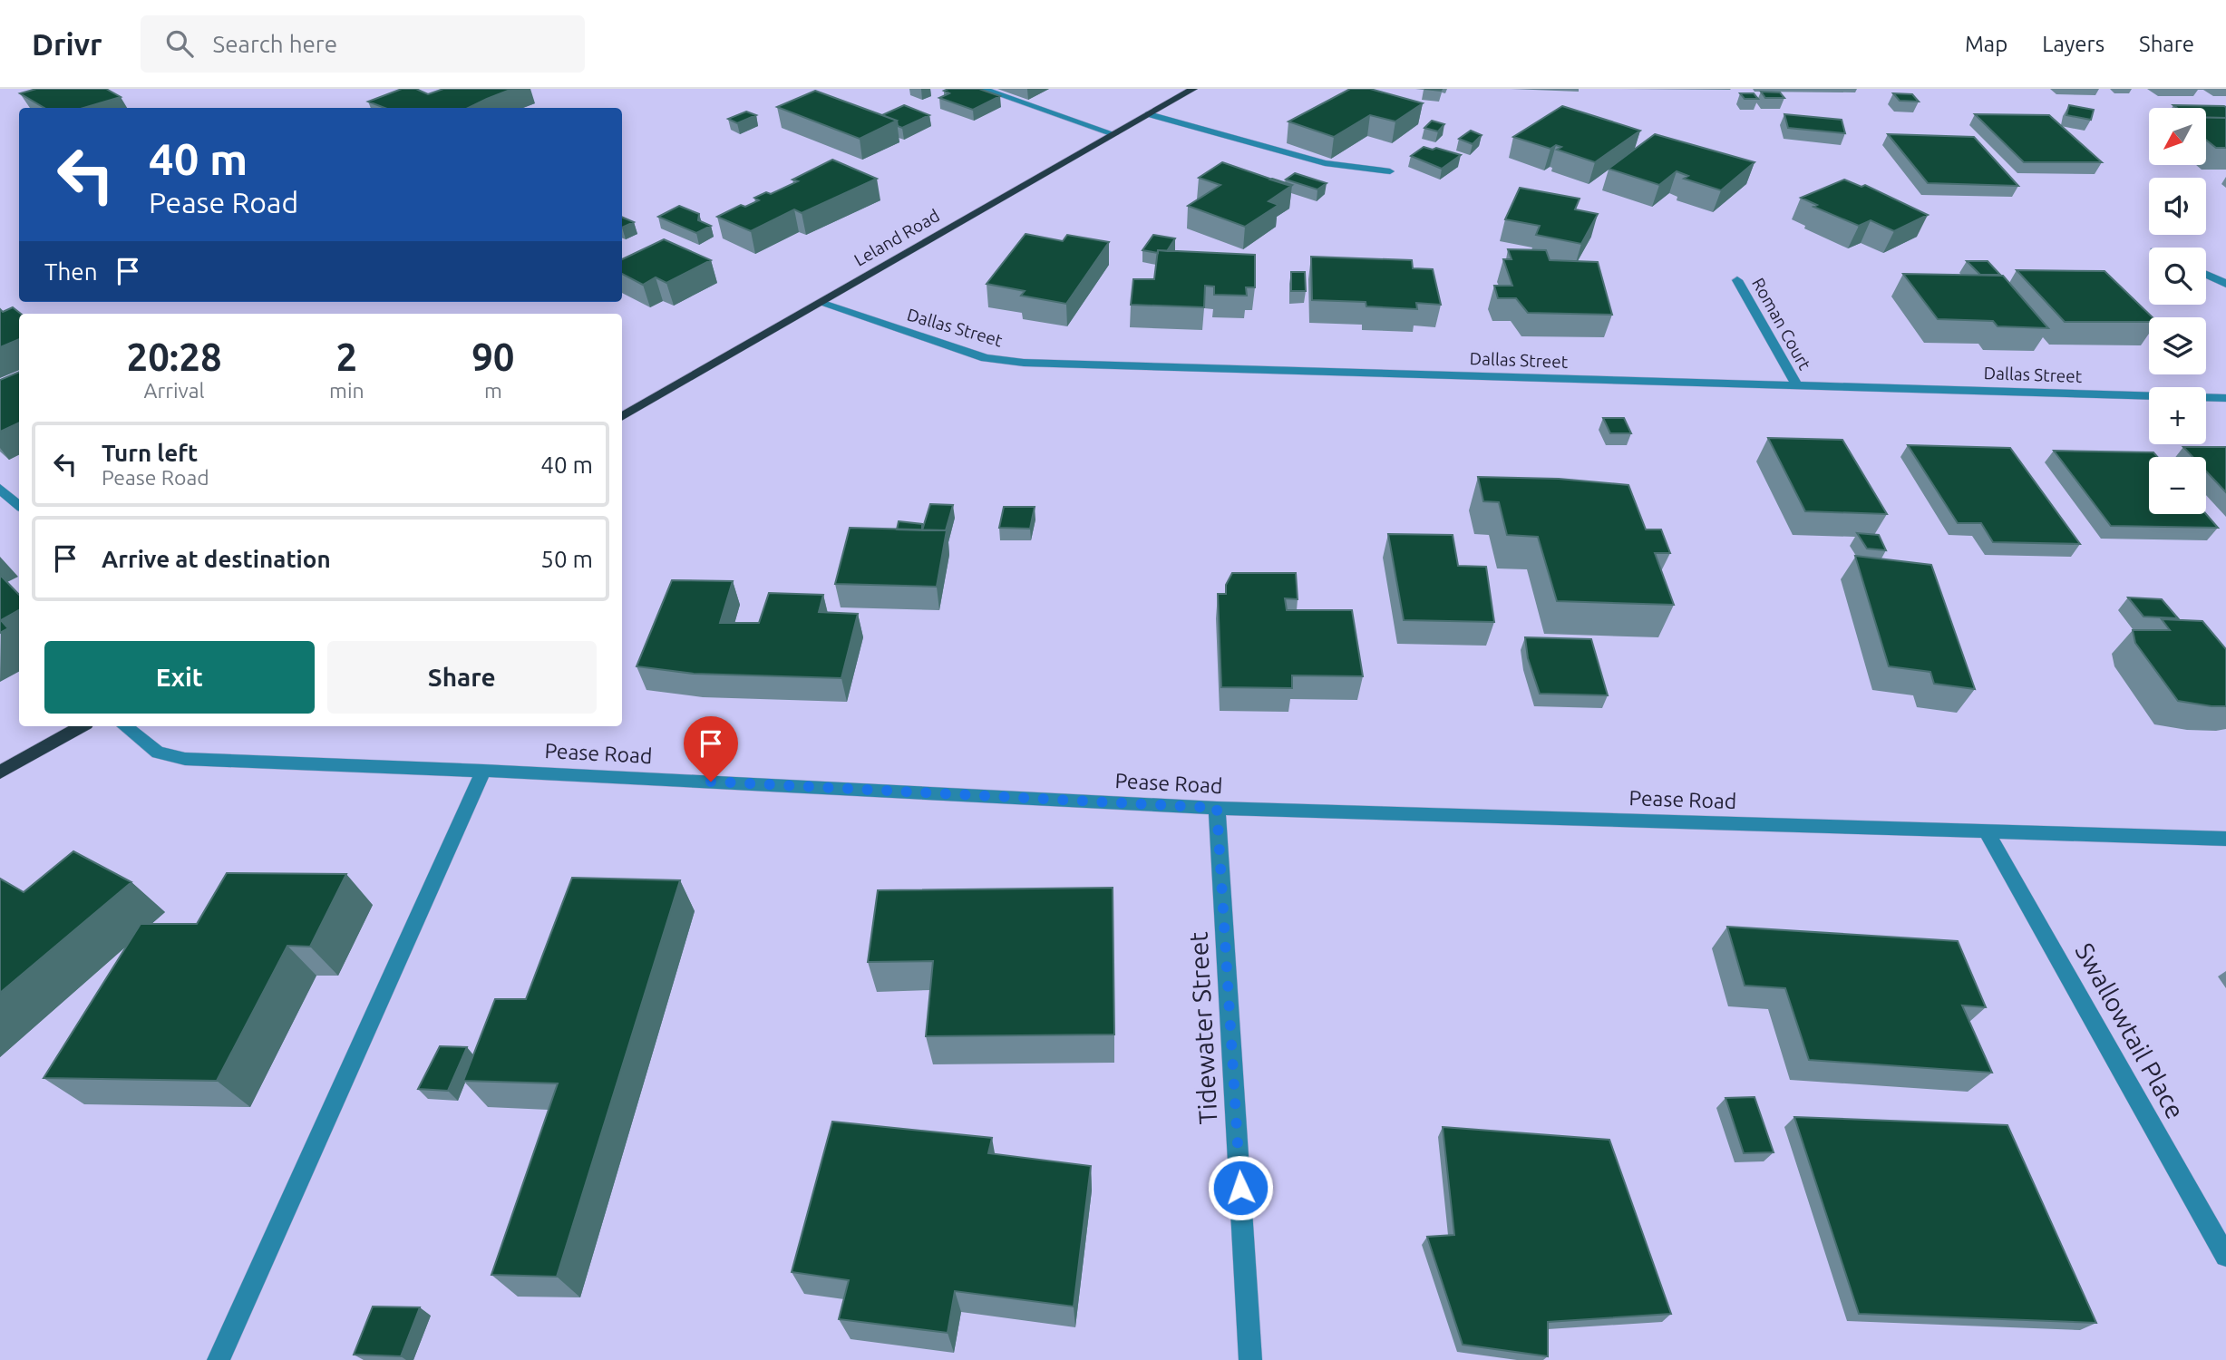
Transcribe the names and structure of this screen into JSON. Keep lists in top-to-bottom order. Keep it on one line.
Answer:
{"streets":{"main road":["Leland Road"],"street":["Roman Court","Dallas Street","Pease Road","Tidewater Street","Swallowtail Place"]},"crossings":[["Leland Road","Dallas Street"],["Roman Court","Dallas Street"],["Pease Road","Tidewater Street"],["Pease Road","Swallowtail Place"]],"north":"bottom left","page":{"header":"Drivr","search":"Search here","nav":["Map","Layers","Share"],"map_buttons":["+","−"],"turn":["40 m","Pease Road"],"then":"Then","eta":["20:28","Arrival","2","min","90","m"],"list":[{"name":"Turn left","note":"Pease Road","value":"40 m"},{"name":"Arrive at destination","value":"50 m"}],"buttons":["Exit","Share"]}}
